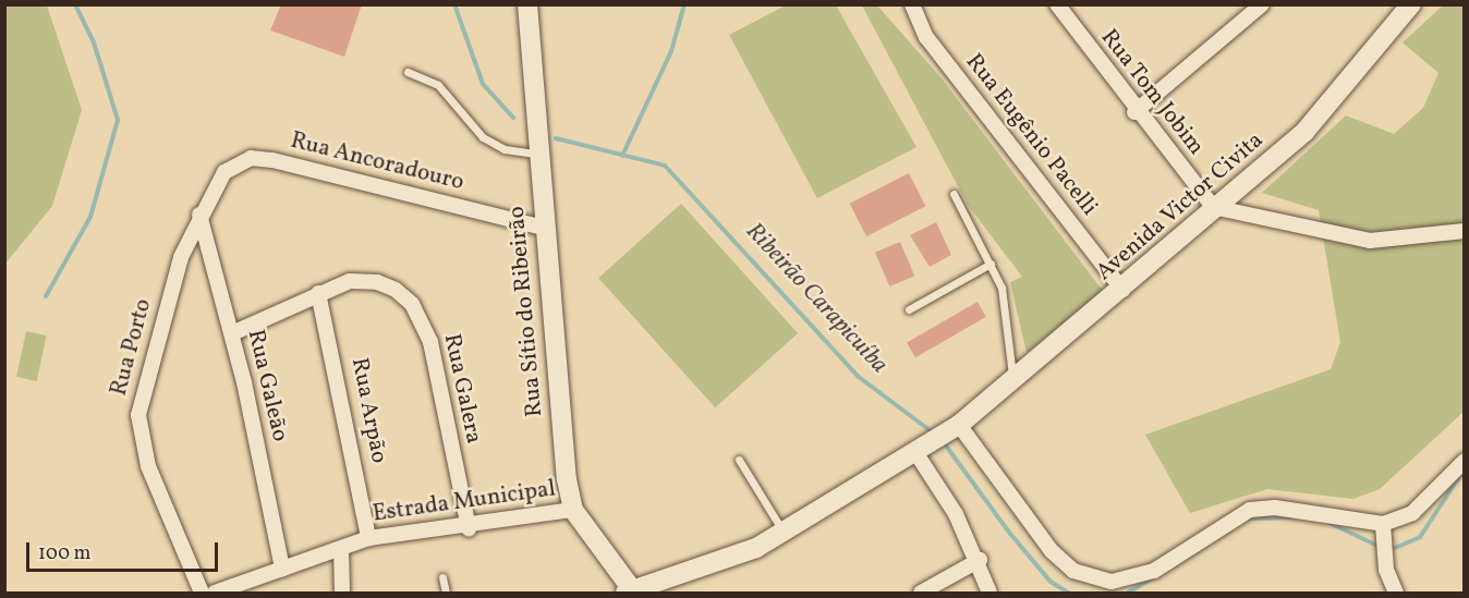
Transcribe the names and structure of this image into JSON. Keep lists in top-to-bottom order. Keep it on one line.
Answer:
{"streets":{"main road":["Avenida Victor Civita","Rua Sítio do Ribeirão"],"street":["Rua Tom Jobim","Rua Eugênio Pacelli","Rua Ancoradouro","Rua Porto","Rua Galeão","Rua Galera","Rua Arpão","Estrada Municipal"]},"crossings":[["Rua Tom Jobim","Avenida Victor Civita"],["Rua Eugênio Pacelli","Avenida Victor Civita"],["Rua Ancoradouro","Rua Sítio do Ribeirão"],["Rua Ancoradouro","Rua Porto"],["Avenida Victor Civita","Rua Sítio do Ribeirão"],["Rua Sítio do Ribeirão","Estrada Municipal"],["Rua Porto","Rua Galeão"],["Rua Galeão","Rua Galera"],["Rua Galeão","Estrada Municipal"],["Rua Galera","Rua Arpão"],["Rua Galera","Estrada Municipal"],["Rua Arpão","Estrada Municipal"]],"water":["Ribeirão Carapicuíba"],"scale_bar":"100 m"}
